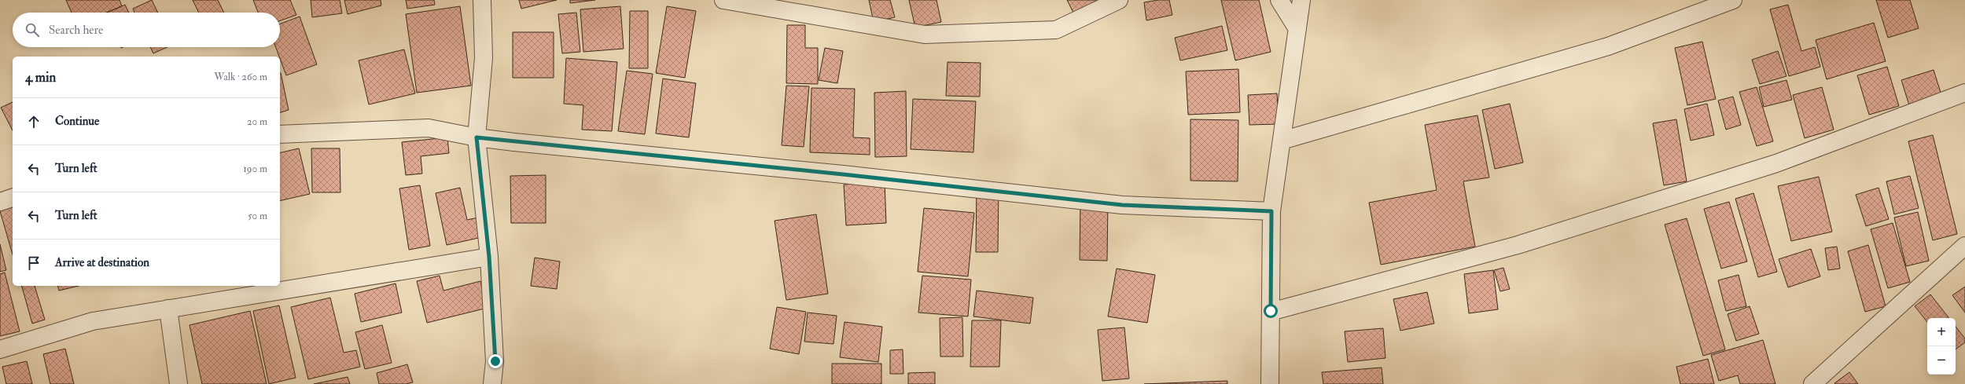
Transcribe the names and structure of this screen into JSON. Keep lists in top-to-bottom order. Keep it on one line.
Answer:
{"page":{"search":"Search here","heading":["4 min","Walk · 260 m"],"list":[["Continue","20 m"],["Turn left","190 m"],["Turn left","50 m"],"Arrive at destination"],"map_buttons":["+","−"]}}
